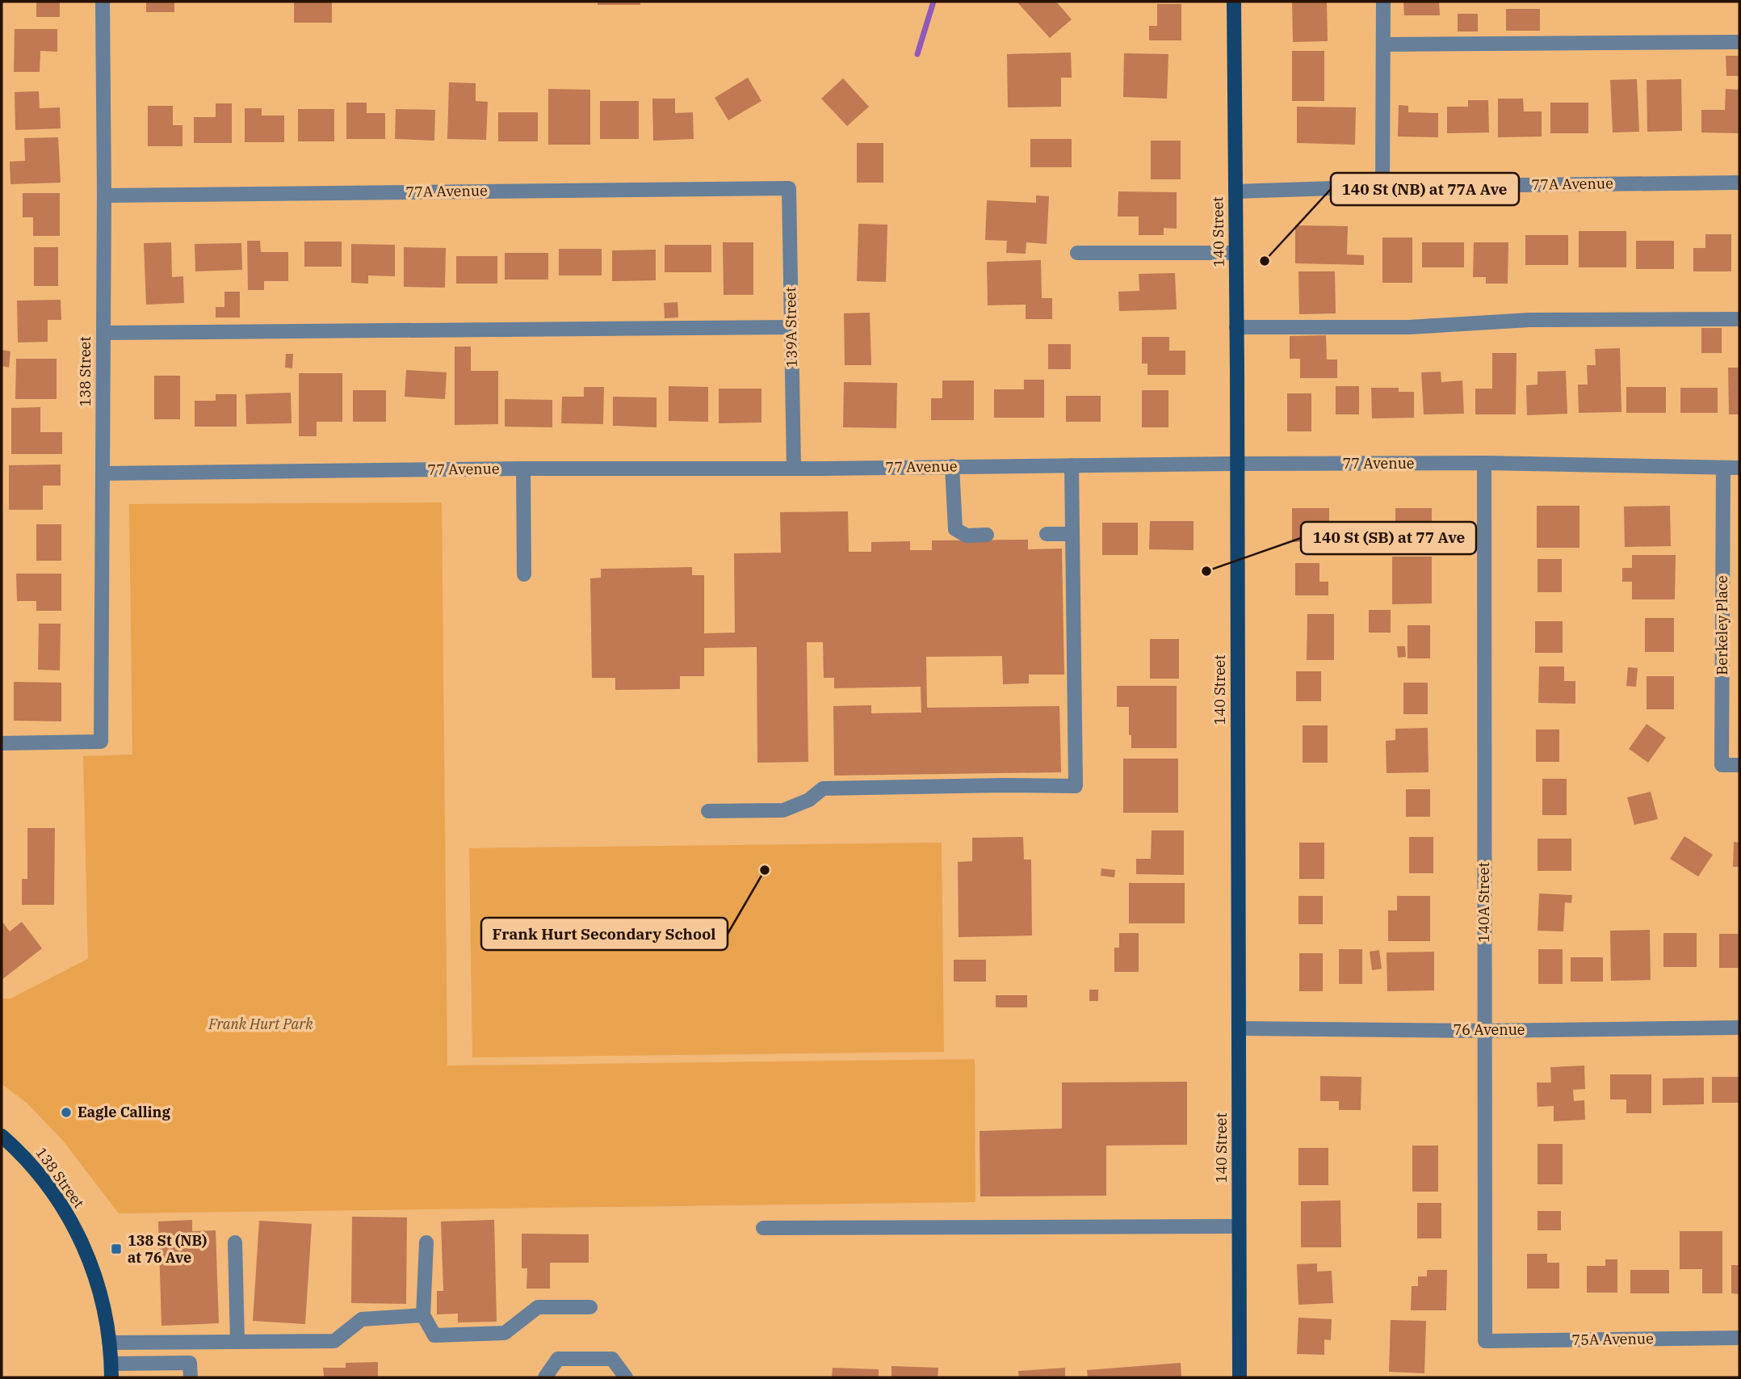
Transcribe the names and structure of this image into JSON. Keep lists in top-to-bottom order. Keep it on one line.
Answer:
{"streets":{"main road":["140 Street","138 Street"],"street":["77A Avenue","139A Street","77 Avenue","Berkeley Place","140A Street","76 Avenue","75A Avenue"]},"crossings":[["77A Avenue","140 Street"],["77A Avenue","139A Street"],["77A Avenue","138 Street"],["140 Street","77 Avenue"],["140 Street","76 Avenue"],["139A Street","77 Avenue"],["138 Street","77 Avenue"],["77 Avenue","Berkeley Place"],["77 Avenue","140A Street"],["140A Street","76 Avenue"],["140A Street","75A Avenue"]],"parks":["Frank Hurt Park"],"places":{"other":["140 St (NB) at 77A Ave","140 St (SB) at 77 Ave","Frank Hurt Secondary School","Eagle Calling"],"transit":["138 St (NB) at 76 Ave"]}}
